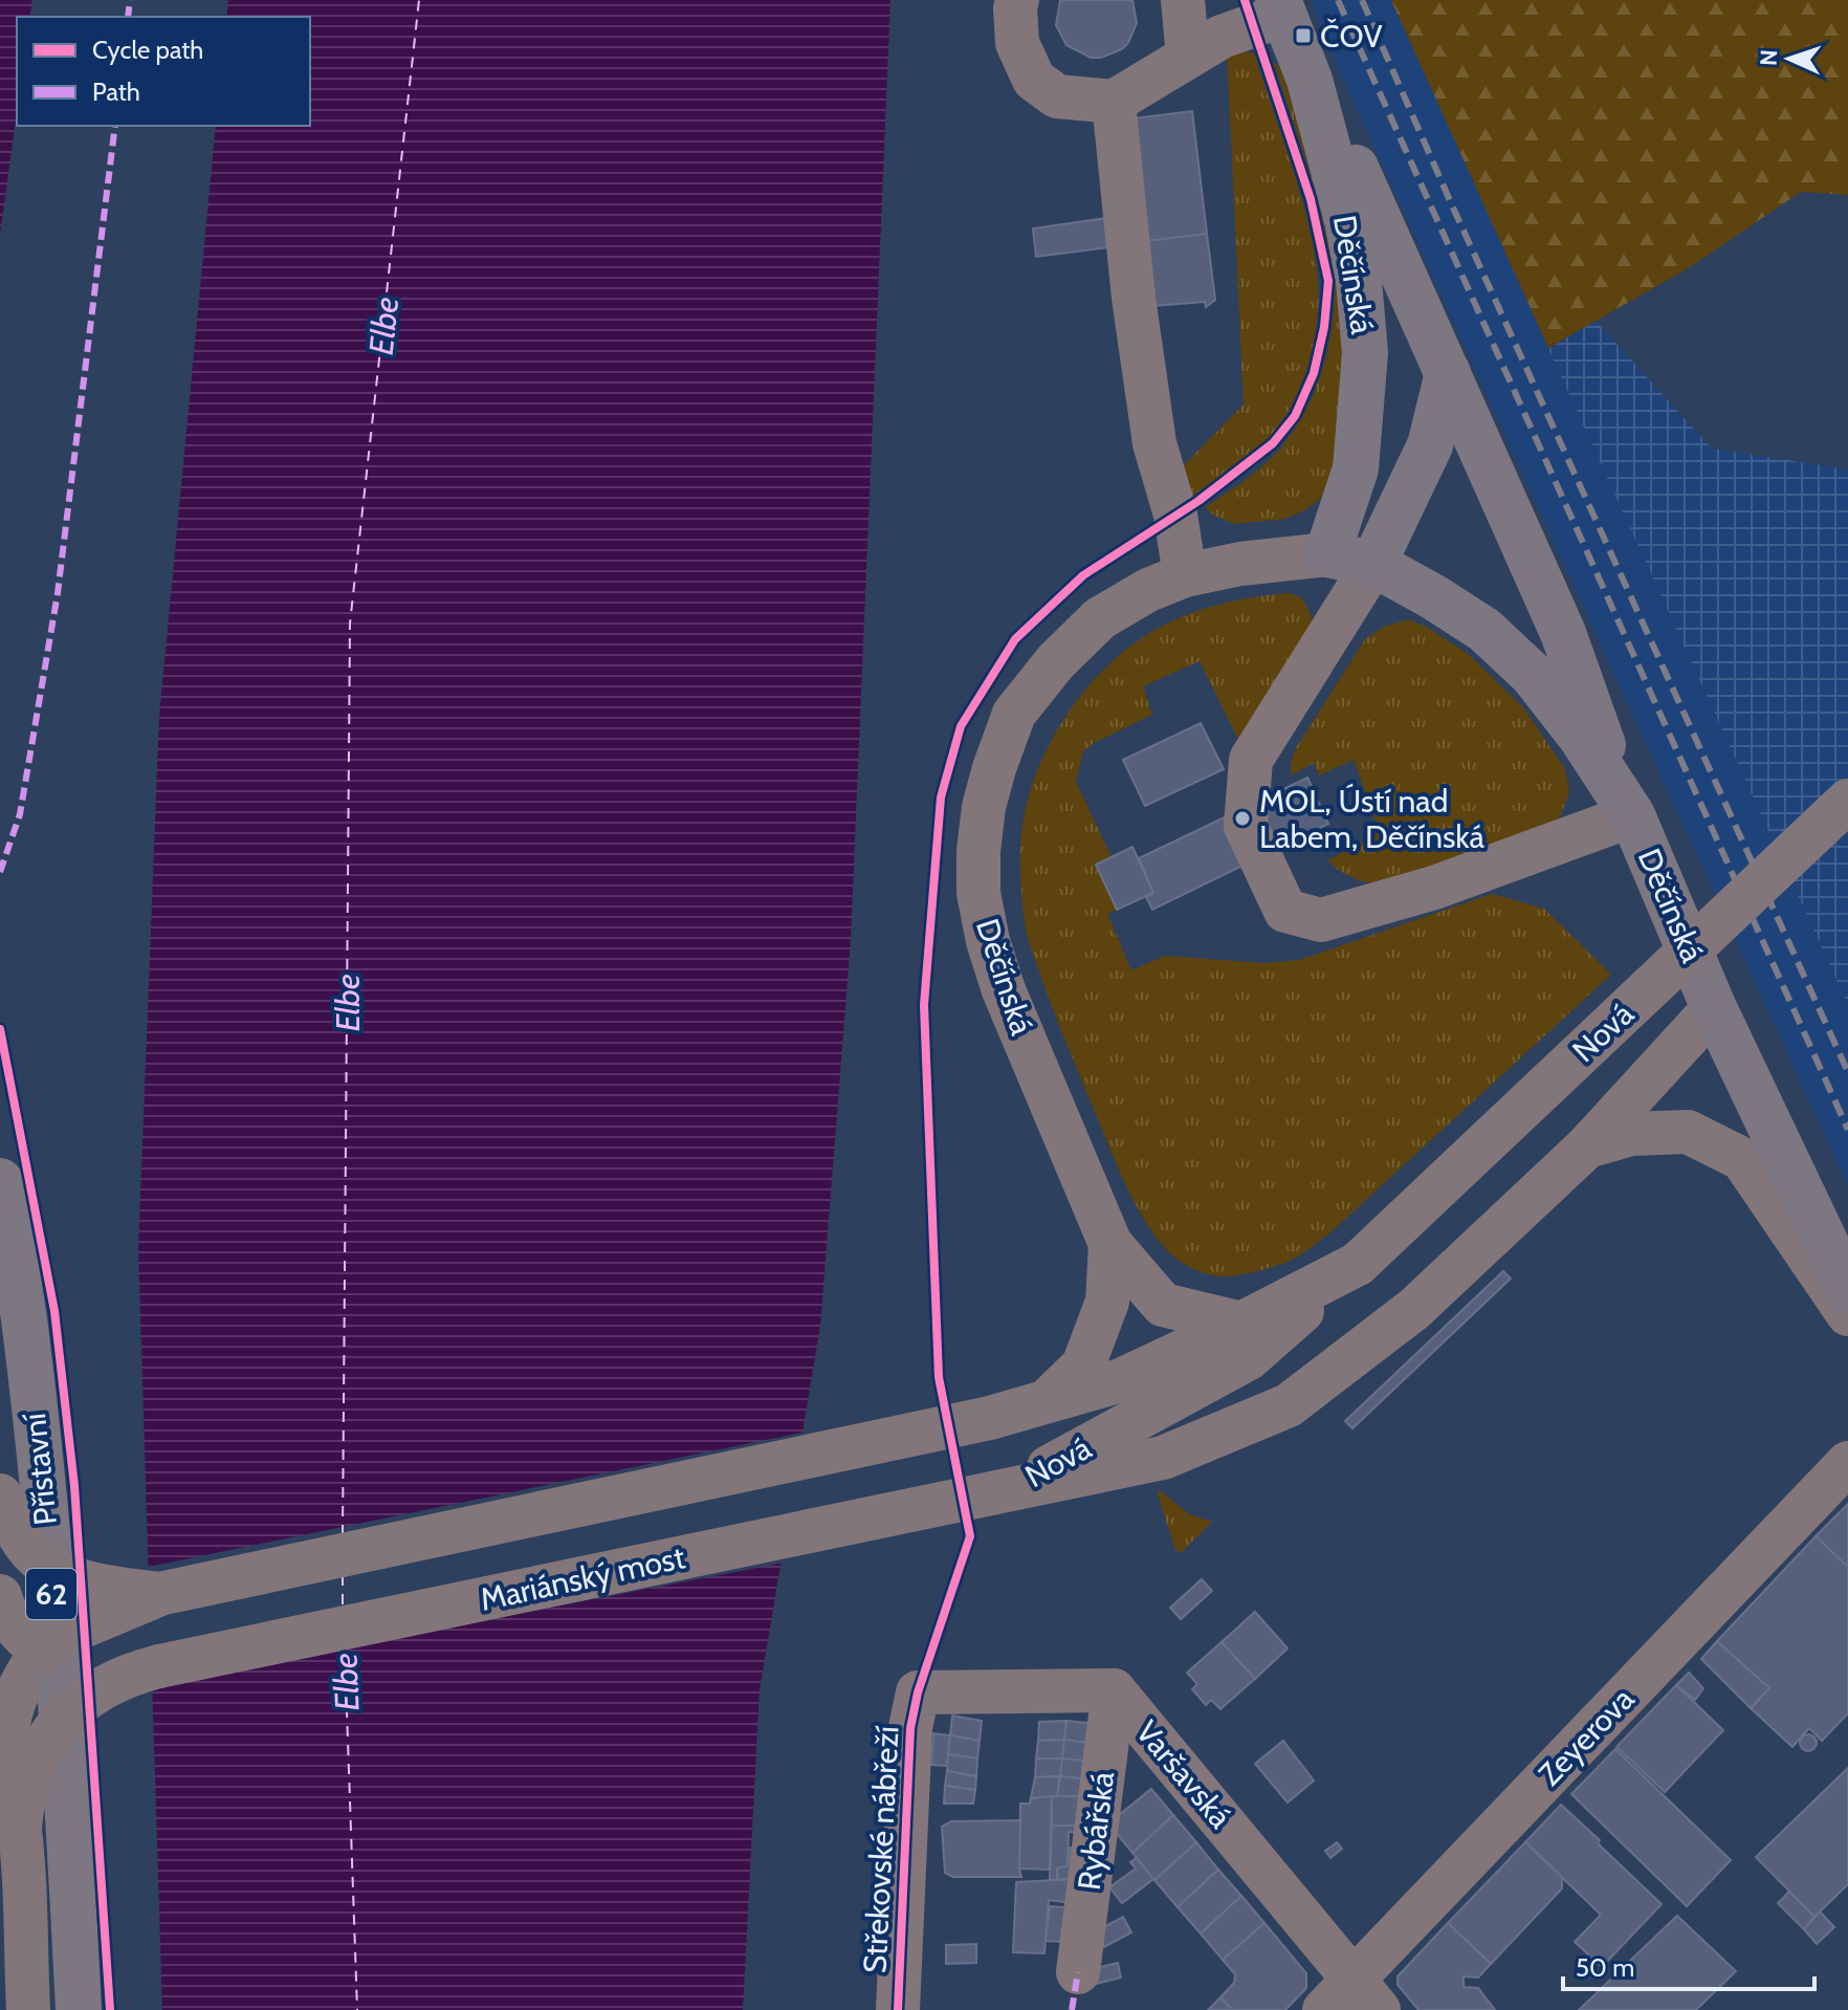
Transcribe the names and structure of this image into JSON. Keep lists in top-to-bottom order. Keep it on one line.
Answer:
{"streets":{"main road":["Děčínská","Přístavní","62"],"street":["Nová","Mariánský most","Zeyerova","Varšavská","Rybářská","Střekovské nábřeží"]},"crossings":[["Děčínská","Nová"],["Nová","Mariánský most"],["Zeyerova","Varšavská"],["Varšavská","Rybářská"],["Varšavská","Střekovské nábřeží"]],"water":["Elbe"],"places":{"transit":["ČOV"],"other":["MOL, Ústí nad Labem, Děčínská"]},"legend":["Cycle path","Path"],"scale_bar":"50 m","north":"left"}
